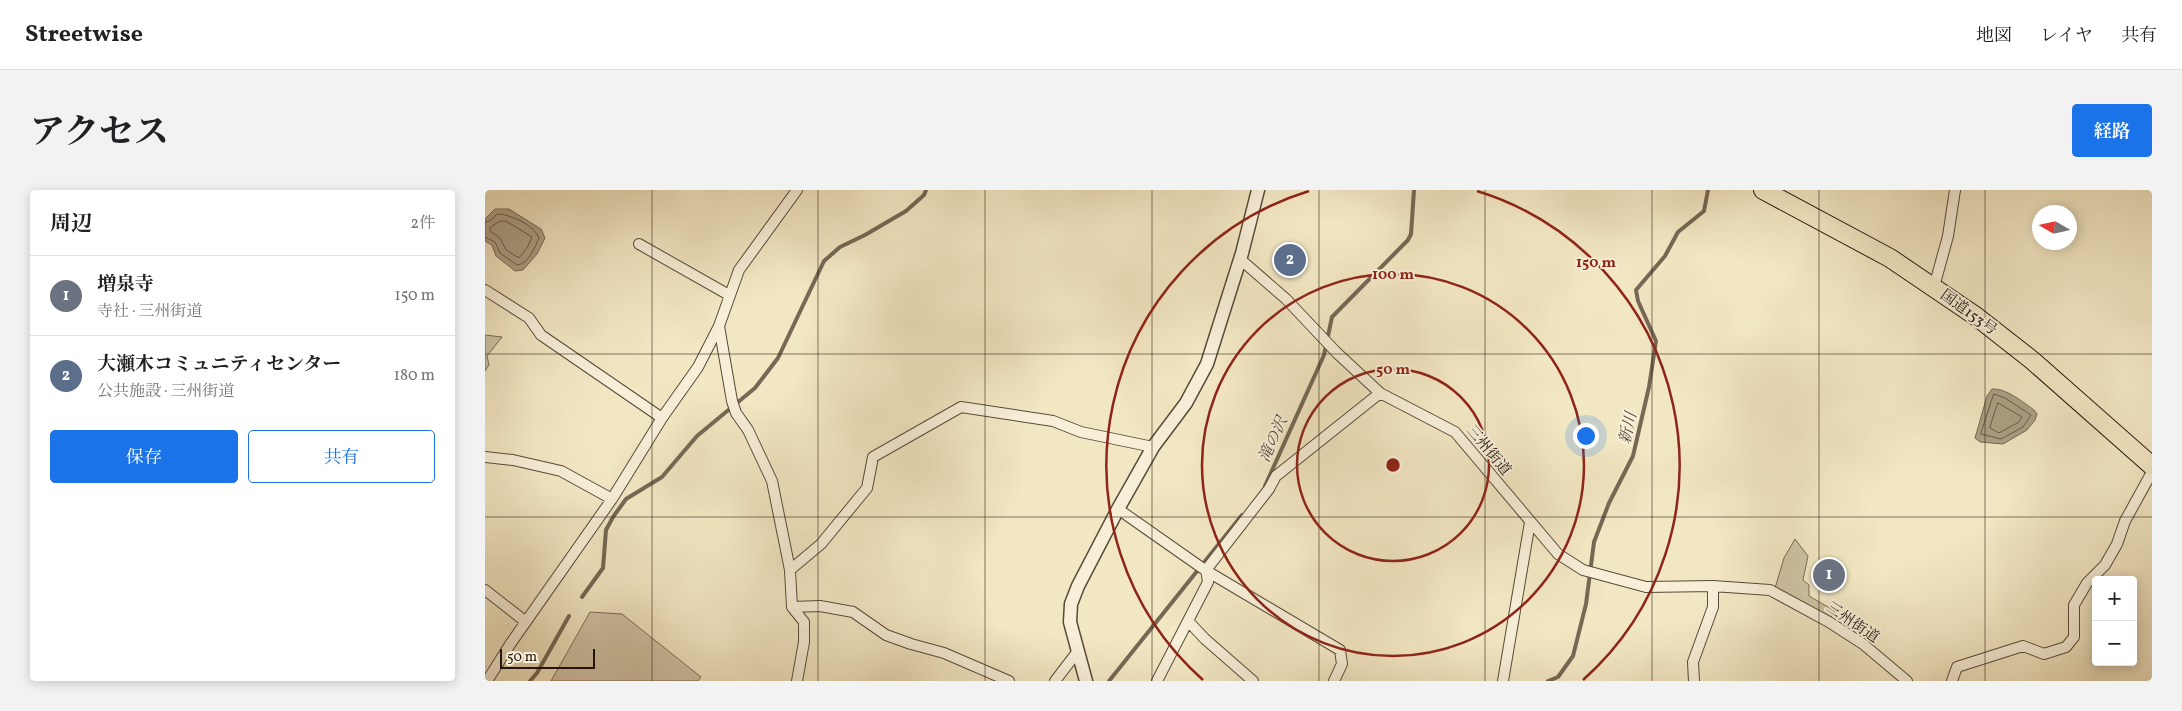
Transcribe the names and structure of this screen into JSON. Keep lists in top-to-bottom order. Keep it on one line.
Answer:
{"streets":{"highway":["国道153号"],"street":["三州街道"]},"water":["新川","滝の沢"],"scale_bar":"50 m","north":"left","page":{"header":"Streetwise","nav":["地図","レイヤ","共有"],"title":"アクセス","buttons":["経路",["保存","共有"]],"heading":["周辺","2件"],"pins":["2","1"],"list":[{"mark":"1","name":"増泉寺","note":"寺社 · 三州街道","value":"150 m"},{"mark":"2","name":"大瀬木コミュニティセンター","note":"公共施設 · 三州街道","value":"180 m"}],"map_buttons":["+","−"],"scale":"50 m"},"rings":["150 m","100 m","50 m"]}
